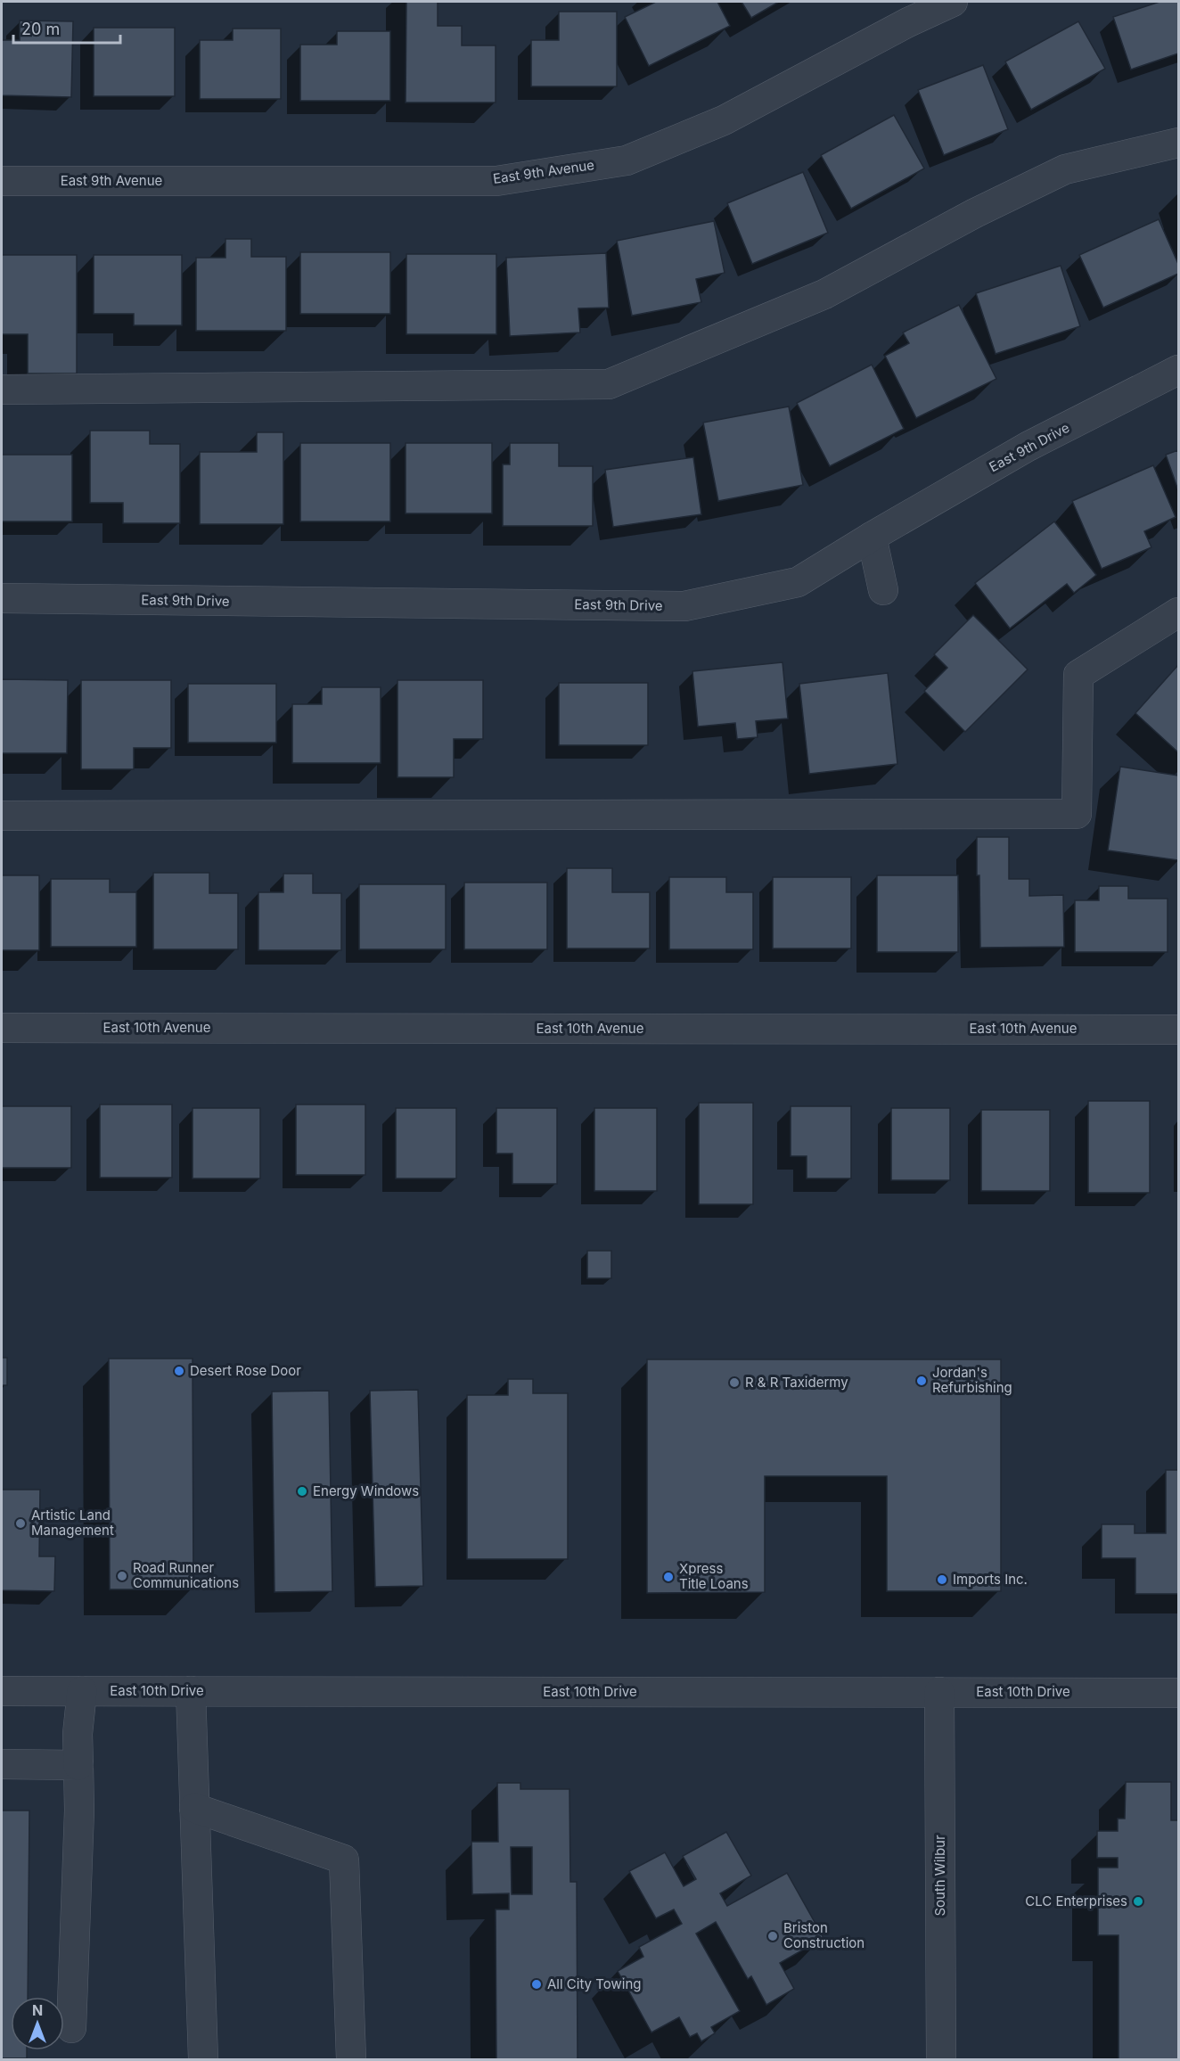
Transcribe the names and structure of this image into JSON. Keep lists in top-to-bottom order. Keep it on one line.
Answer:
{"streets":{"street":["East 9th Avenue","East 9th Drive","East 10th Avenue","East 10th Drive","South Wilbur"]},"crossings":[["East 10th Drive","South Wilbur"]],"places":["Desert Rose Door","Jordan's Refurbishing","R & R Taxidermy","Energy Windows","Artistic Land Management","Road Runner Communications","Xpress Title Loans","Imports Inc.","CLC Enterprises","Briston Construction","All City Towing"],"scale_bar":"20 m","north":"top"}
